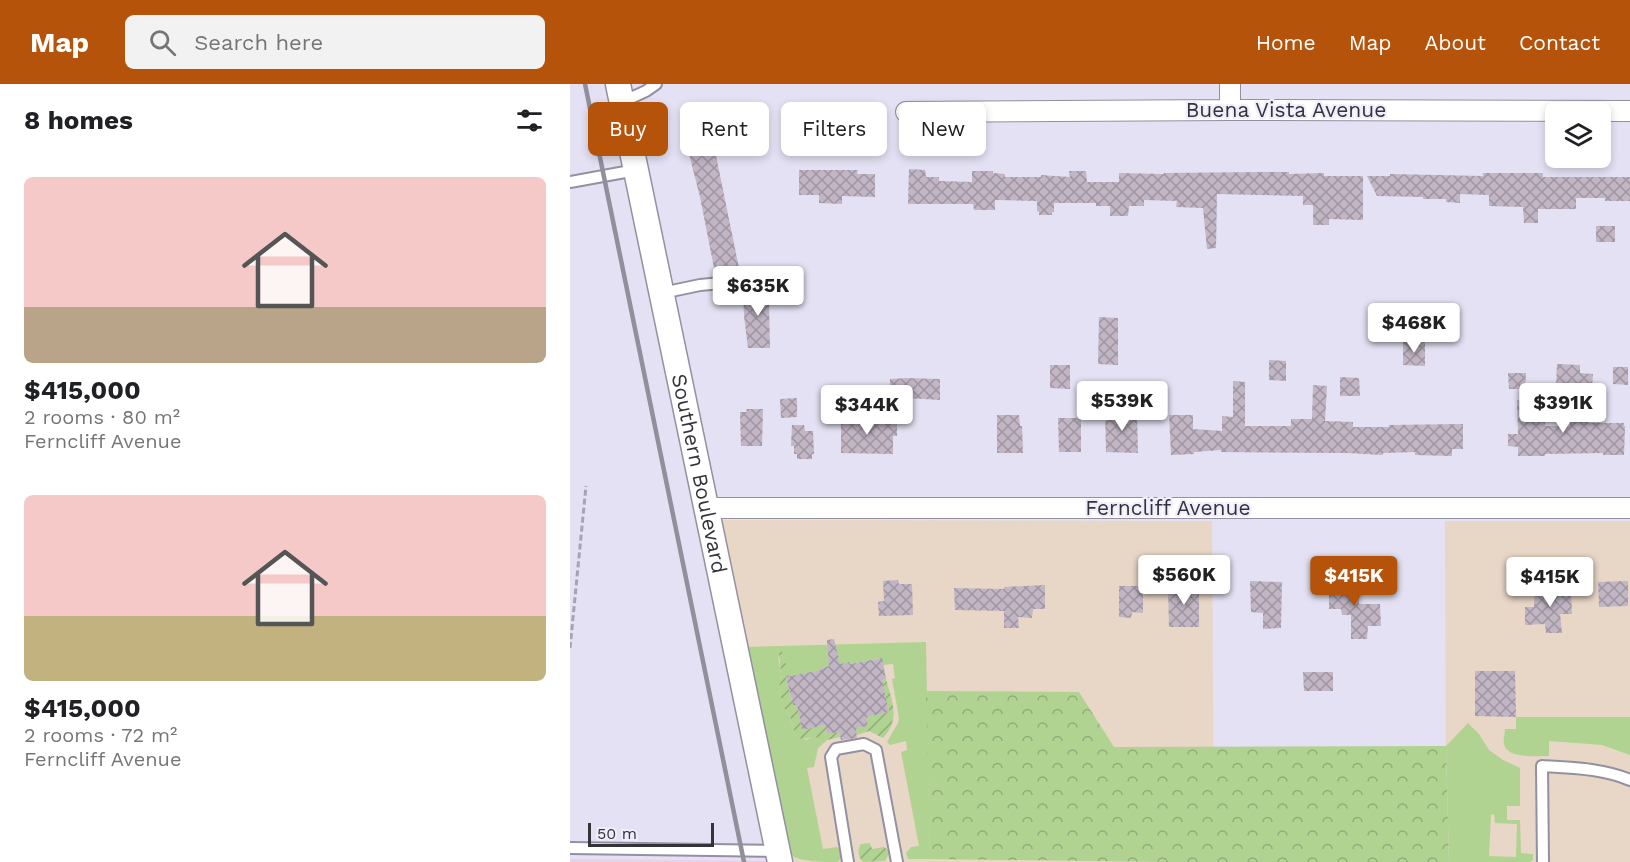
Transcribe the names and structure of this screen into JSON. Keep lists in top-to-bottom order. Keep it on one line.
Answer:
{"streets":{"street":["Buena Vista Avenue","Southern Boulevard","Ferncliff Avenue"]},"crossings":[["Southern Boulevard","Ferncliff Avenue"]],"scale_bar":"50 m","page":{"header":"Map","search":"Search here","nav":["Home","Map","About","Contact"],"heading":"8 homes","chip":["Buy","Rent","Filters","New"],"list":[{"name":"$415,000","note":"2 rooms · 80 m² · Ferncliff Avenue"},{"name":"$415,000","note":"2 rooms · 72 m² · Ferncliff Avenue"}],"price":["$635K","$468K","$539K","$391K","$344K","$560K","$415K","$415K"],"scale":"50 m"}}
